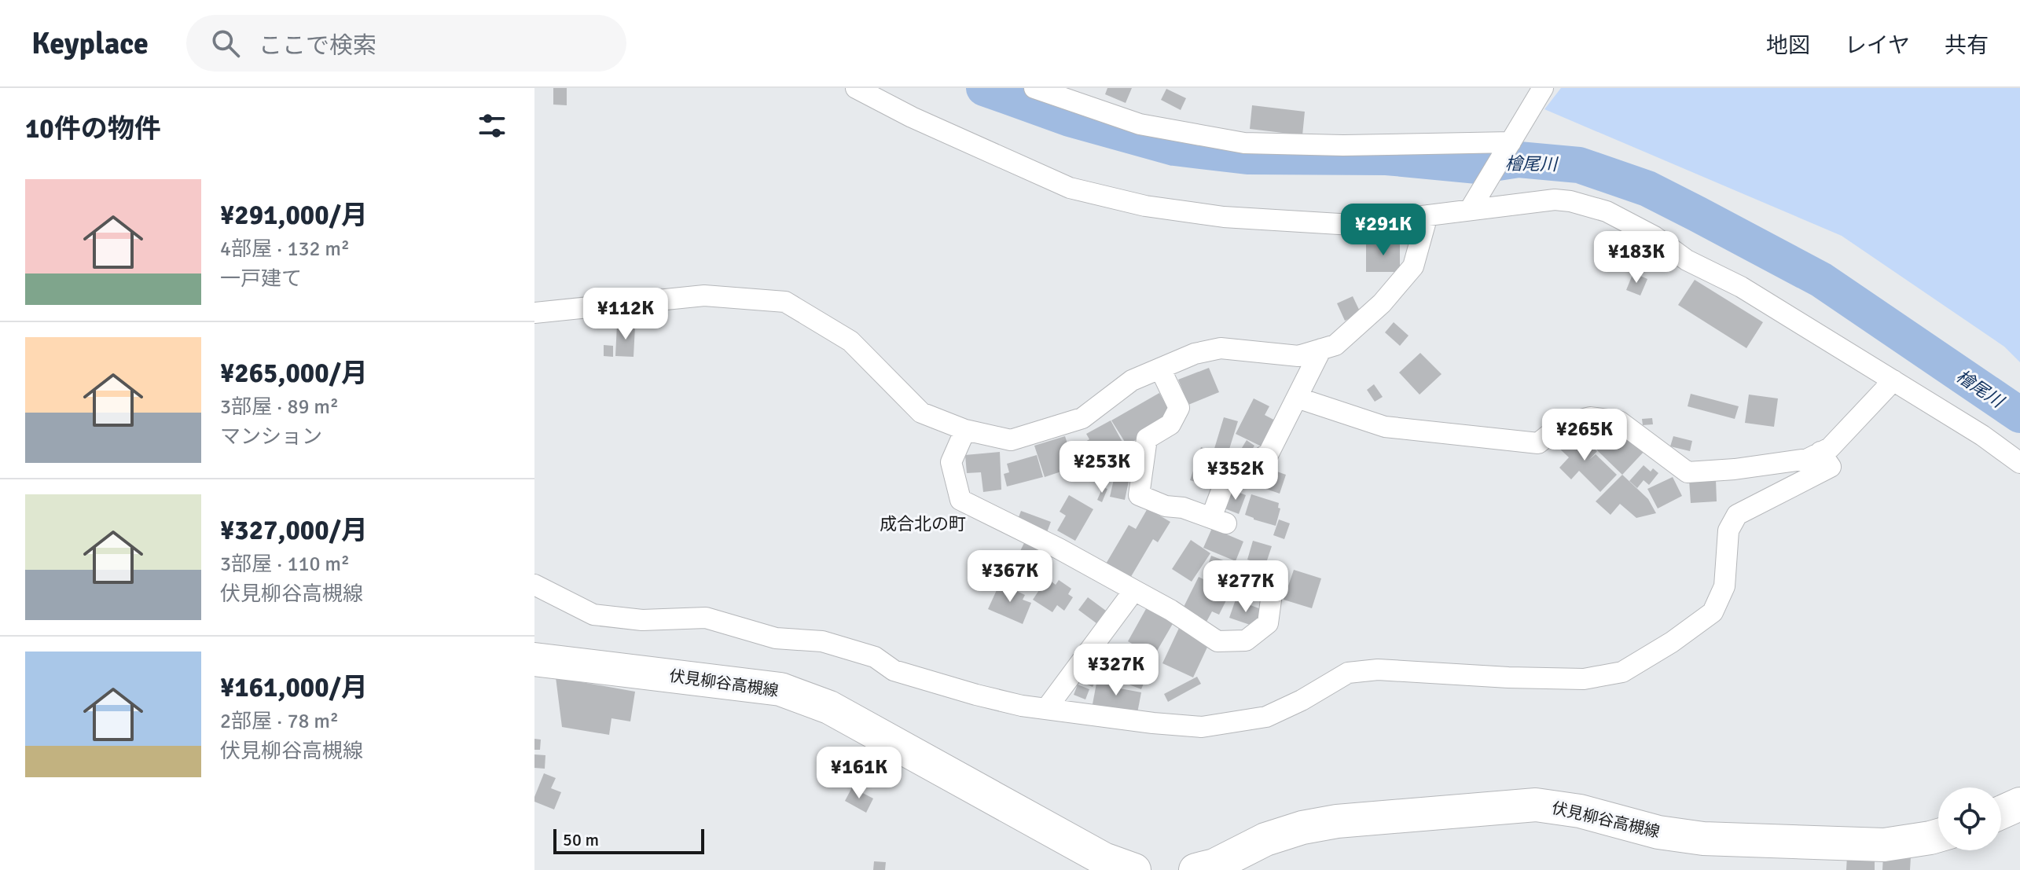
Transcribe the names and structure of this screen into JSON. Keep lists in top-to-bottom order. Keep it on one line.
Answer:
{"streets":{"main road":["伏見柳谷高槻線"]},"districts":["成合北の町"],"water":["檜尾川"],"scale_bar":"50 m","page":{"header":"Keyplace","search":"ここで検索","nav":["地図","レイヤ","共有"],"heading":"10件の物件","list":[{"name":"¥291,000/月","note":"4部屋 · 132 m² · 一戸建て"},{"name":"¥265,000/月","note":"3部屋 · 89 m² · マンション"},{"name":"¥327,000/月","note":"3部屋 · 110 m² · 伏見柳谷高槻線"},{"name":"¥161,000/月","note":"2部屋 · 78 m² · 伏見柳谷高槻線"}],"price":["¥291K","¥183K","¥112K","¥265K","¥253K","¥352K","¥367K","¥277K","¥327K","¥161K"],"scale":"50 m"}}
